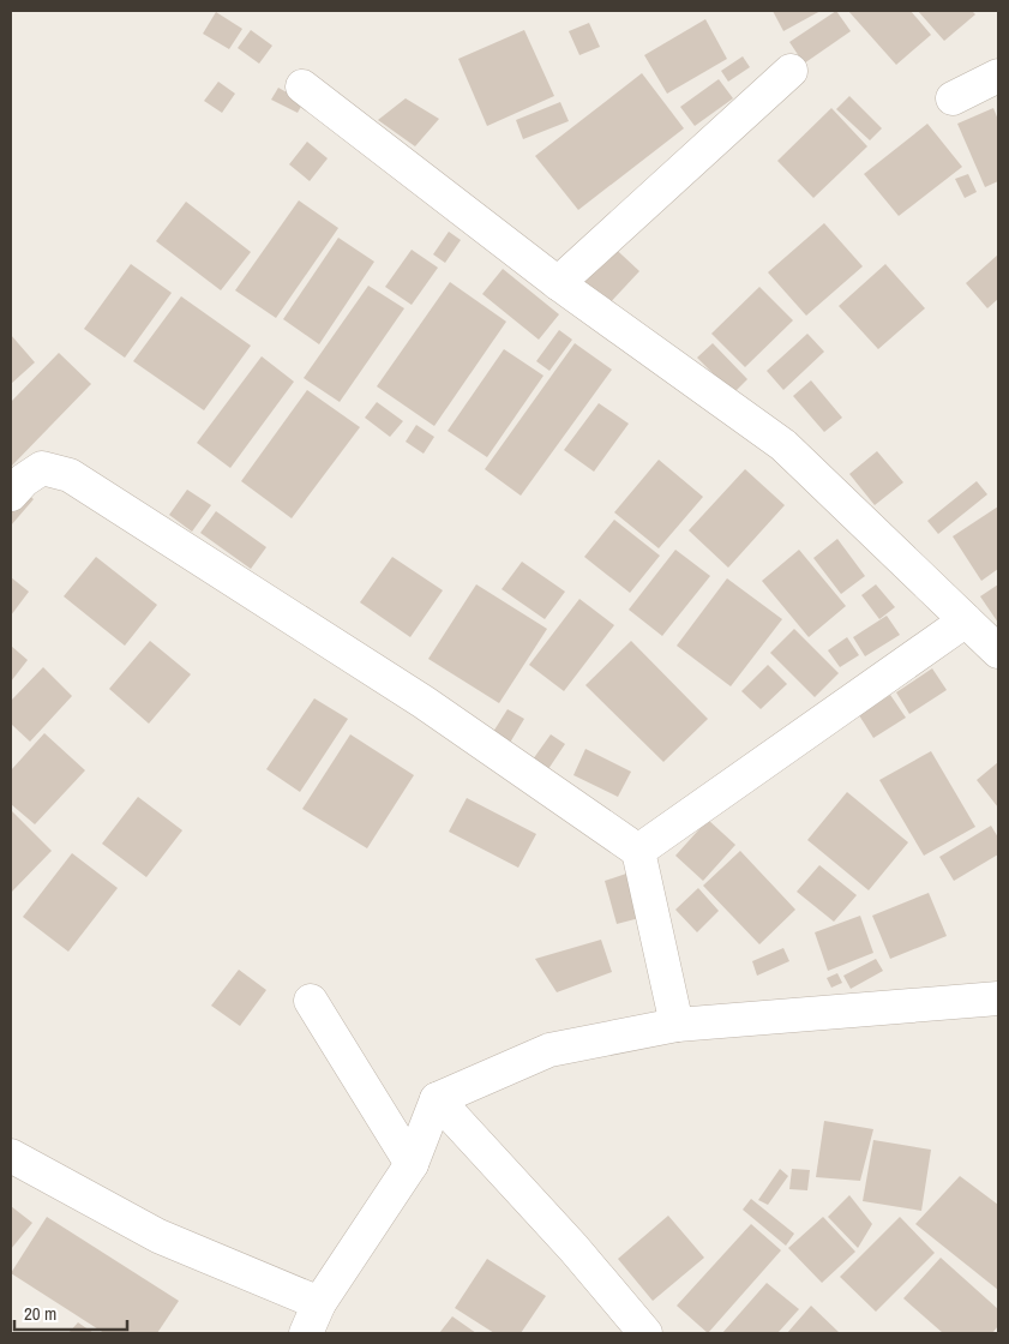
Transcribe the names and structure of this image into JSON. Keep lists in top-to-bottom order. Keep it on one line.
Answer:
{"scale_bar":"20 m"}
